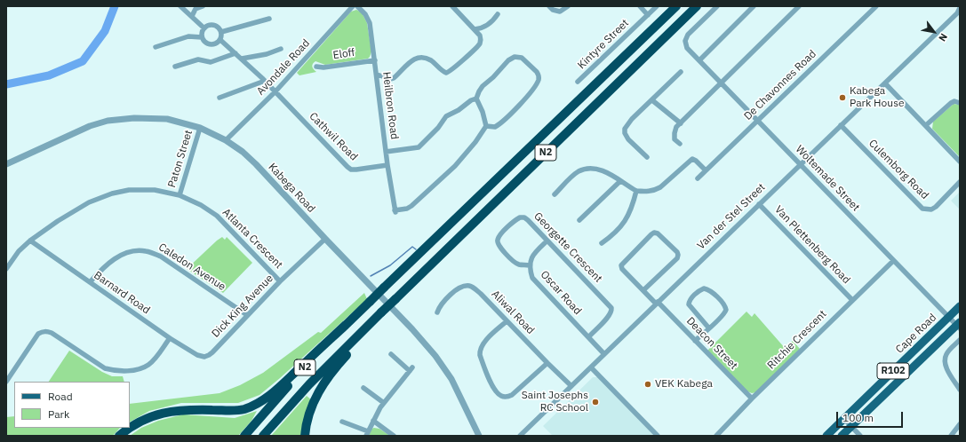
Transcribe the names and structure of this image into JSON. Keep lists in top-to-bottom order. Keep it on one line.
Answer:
{"streets":{"highway":["N2"],"main road":["Cape Road","R102"],"street":["Kintyre Street","Eloff","Avondale Road","De Chavonnes Road","Heilbron Road","Cathwil Road","Paton Street","Culemborg Road","Woltemade Street","Kabega Road","Van der Stel Street","Atlanta Crescent","Van Plettenberg Road","Georgette Crescent","Caledon Avenue","Barnard Road","Oscar Road","Dick King Avenue","Aliwal Road","Ritchie Crescent","Deacon Street"]},"crossings":[["Eloff","Heilbron Road"],["Avondale Road","Cathwil Road"],["Avondale Road","Kabega Road"],["De Chavonnes Road","Woltemade Street"],["Heilbron Road","Cathwil Road"],["Paton Street","Kabega Road"],["Paton Street","Atlanta Crescent"],["Culemborg Road","Van der Stel Street"],["Woltemade Street","Van der Stel Street"],["Woltemade Street","Cape Road"],["Woltemade Street","Ritchie Crescent"],["Kabega Road","Dick King Avenue"],["Van der Stel Street","Van Plettenberg Road"],["Van der Stel Street","Oscar Road"],["Van der Stel Street","Aliwal Road"],["Van der Stel Street","Deacon Street"],["Atlanta Crescent","Barnard Road"],["Atlanta Crescent","Dick King Avenue"],["Van Plettenberg Road","Ritchie Crescent"],["Georgette Crescent","Oscar Road"],["Caledon Avenue","Barnard Road"],["Caledon Avenue","Dick King Avenue"],["Barnard Road","Dick King Avenue"],["Ritchie Crescent","Deacon Street"]],"places":["Kabega Park House","VEK Kabega","Saint Josephs RC School"],"legend":["Road","Park"],"scale_bar":"100 m","north":"bottom right"}
